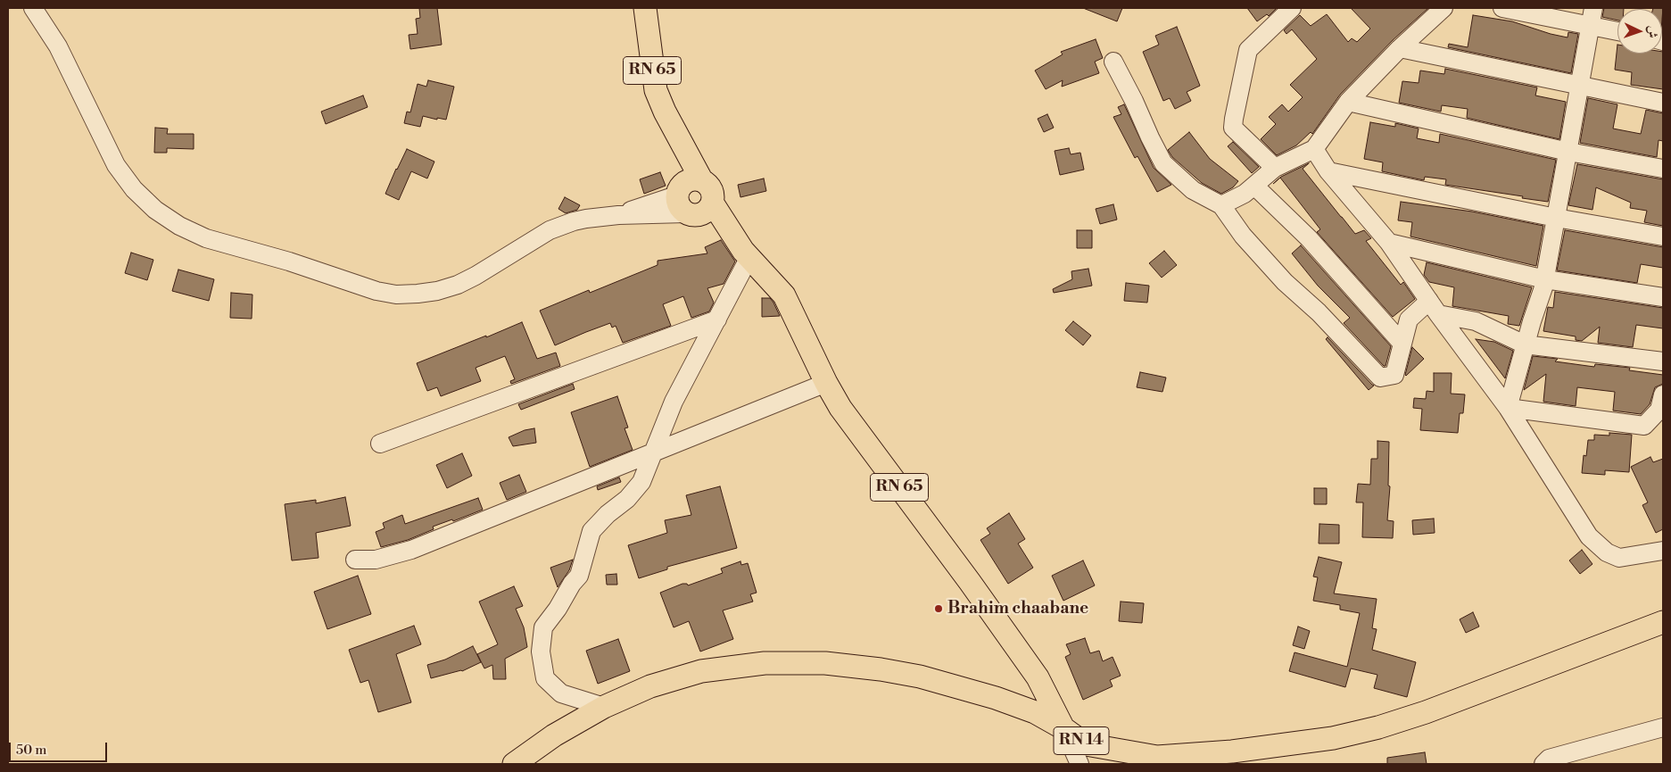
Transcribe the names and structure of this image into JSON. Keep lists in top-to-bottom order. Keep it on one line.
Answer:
{"streets":{"main road":["RN 65","RN 14"]},"crossings":[["RN 65","RN 14"]],"places":["Brahim chaabane"],"scale_bar":"50 m","north":"right"}
